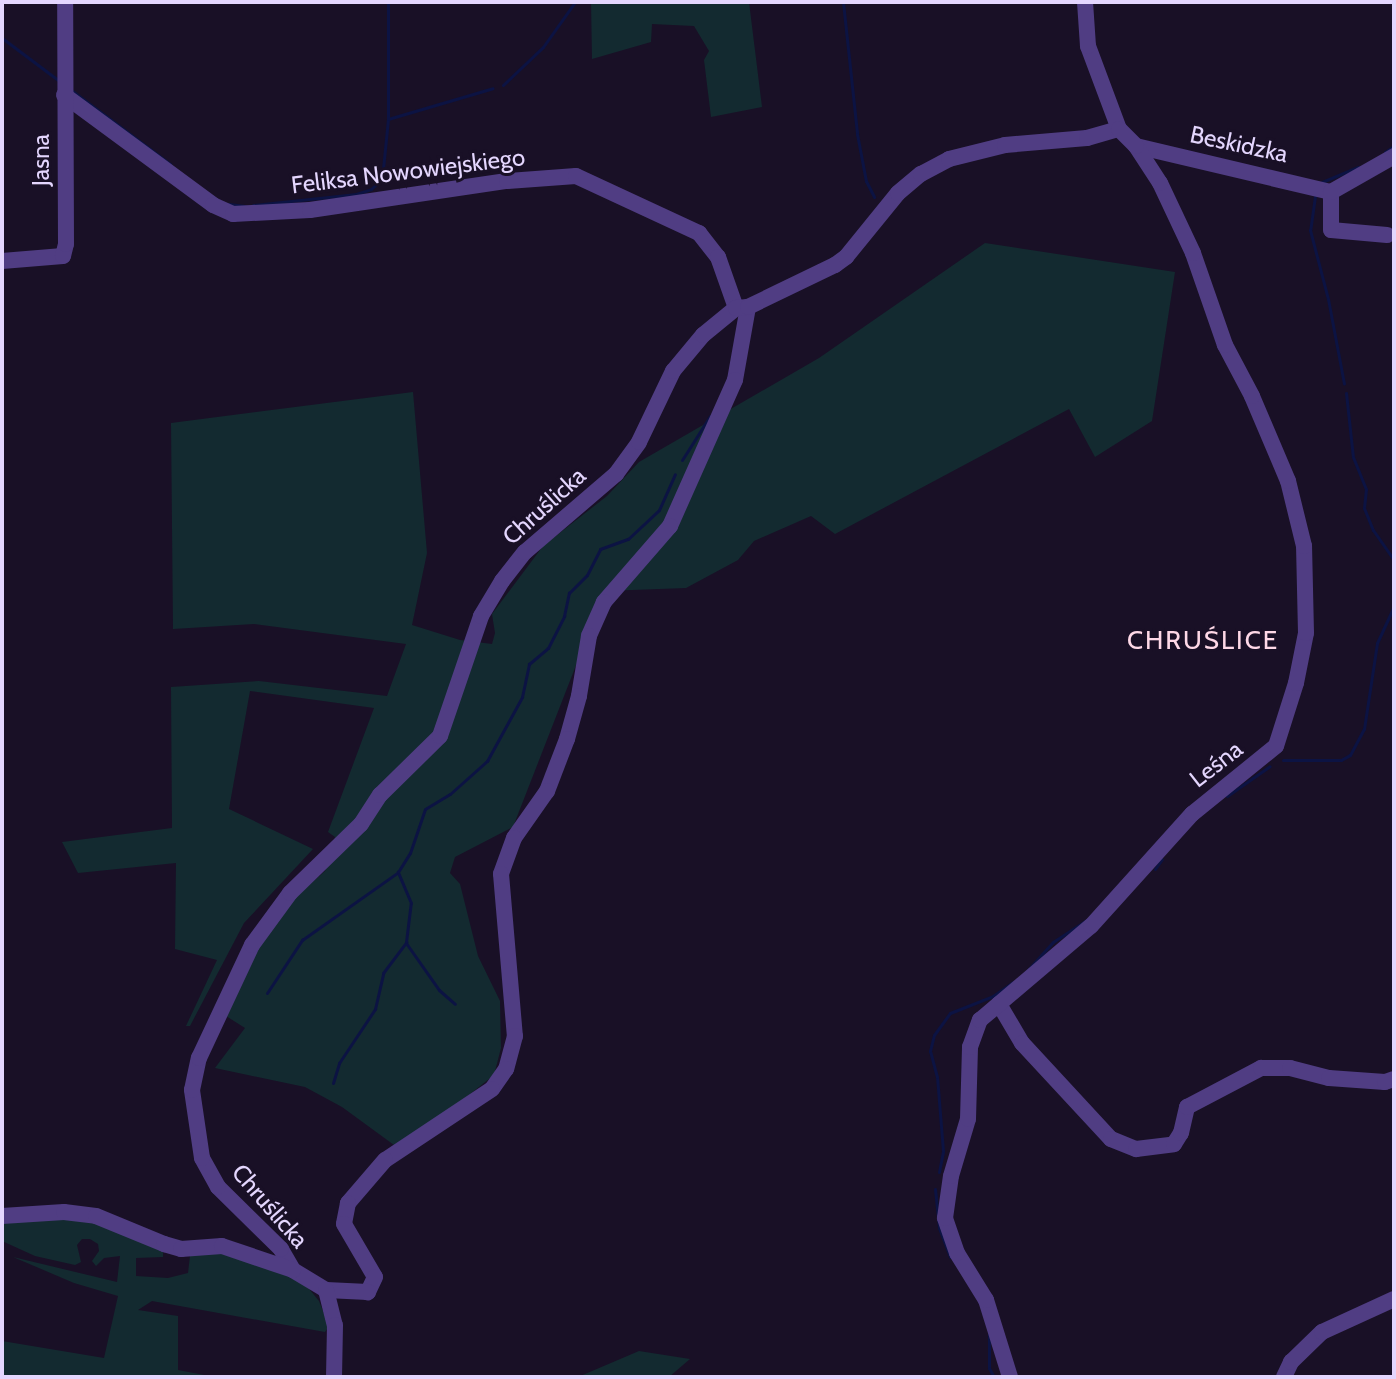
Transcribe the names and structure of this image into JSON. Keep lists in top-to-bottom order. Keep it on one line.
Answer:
{"streets":{"street":["Beskidzka","Jasna","Feliksa Nowowiejskiego","Chruślicka","Leśna"]},"crossings":[["Beskidzka","Leśna"],["Jasna","Feliksa Nowowiejskiego"],["Feliksa Nowowiejskiego","Chruślicka"],["Chruślicka","Leśna"]],"districts":["CHRUŚLICE"]}
